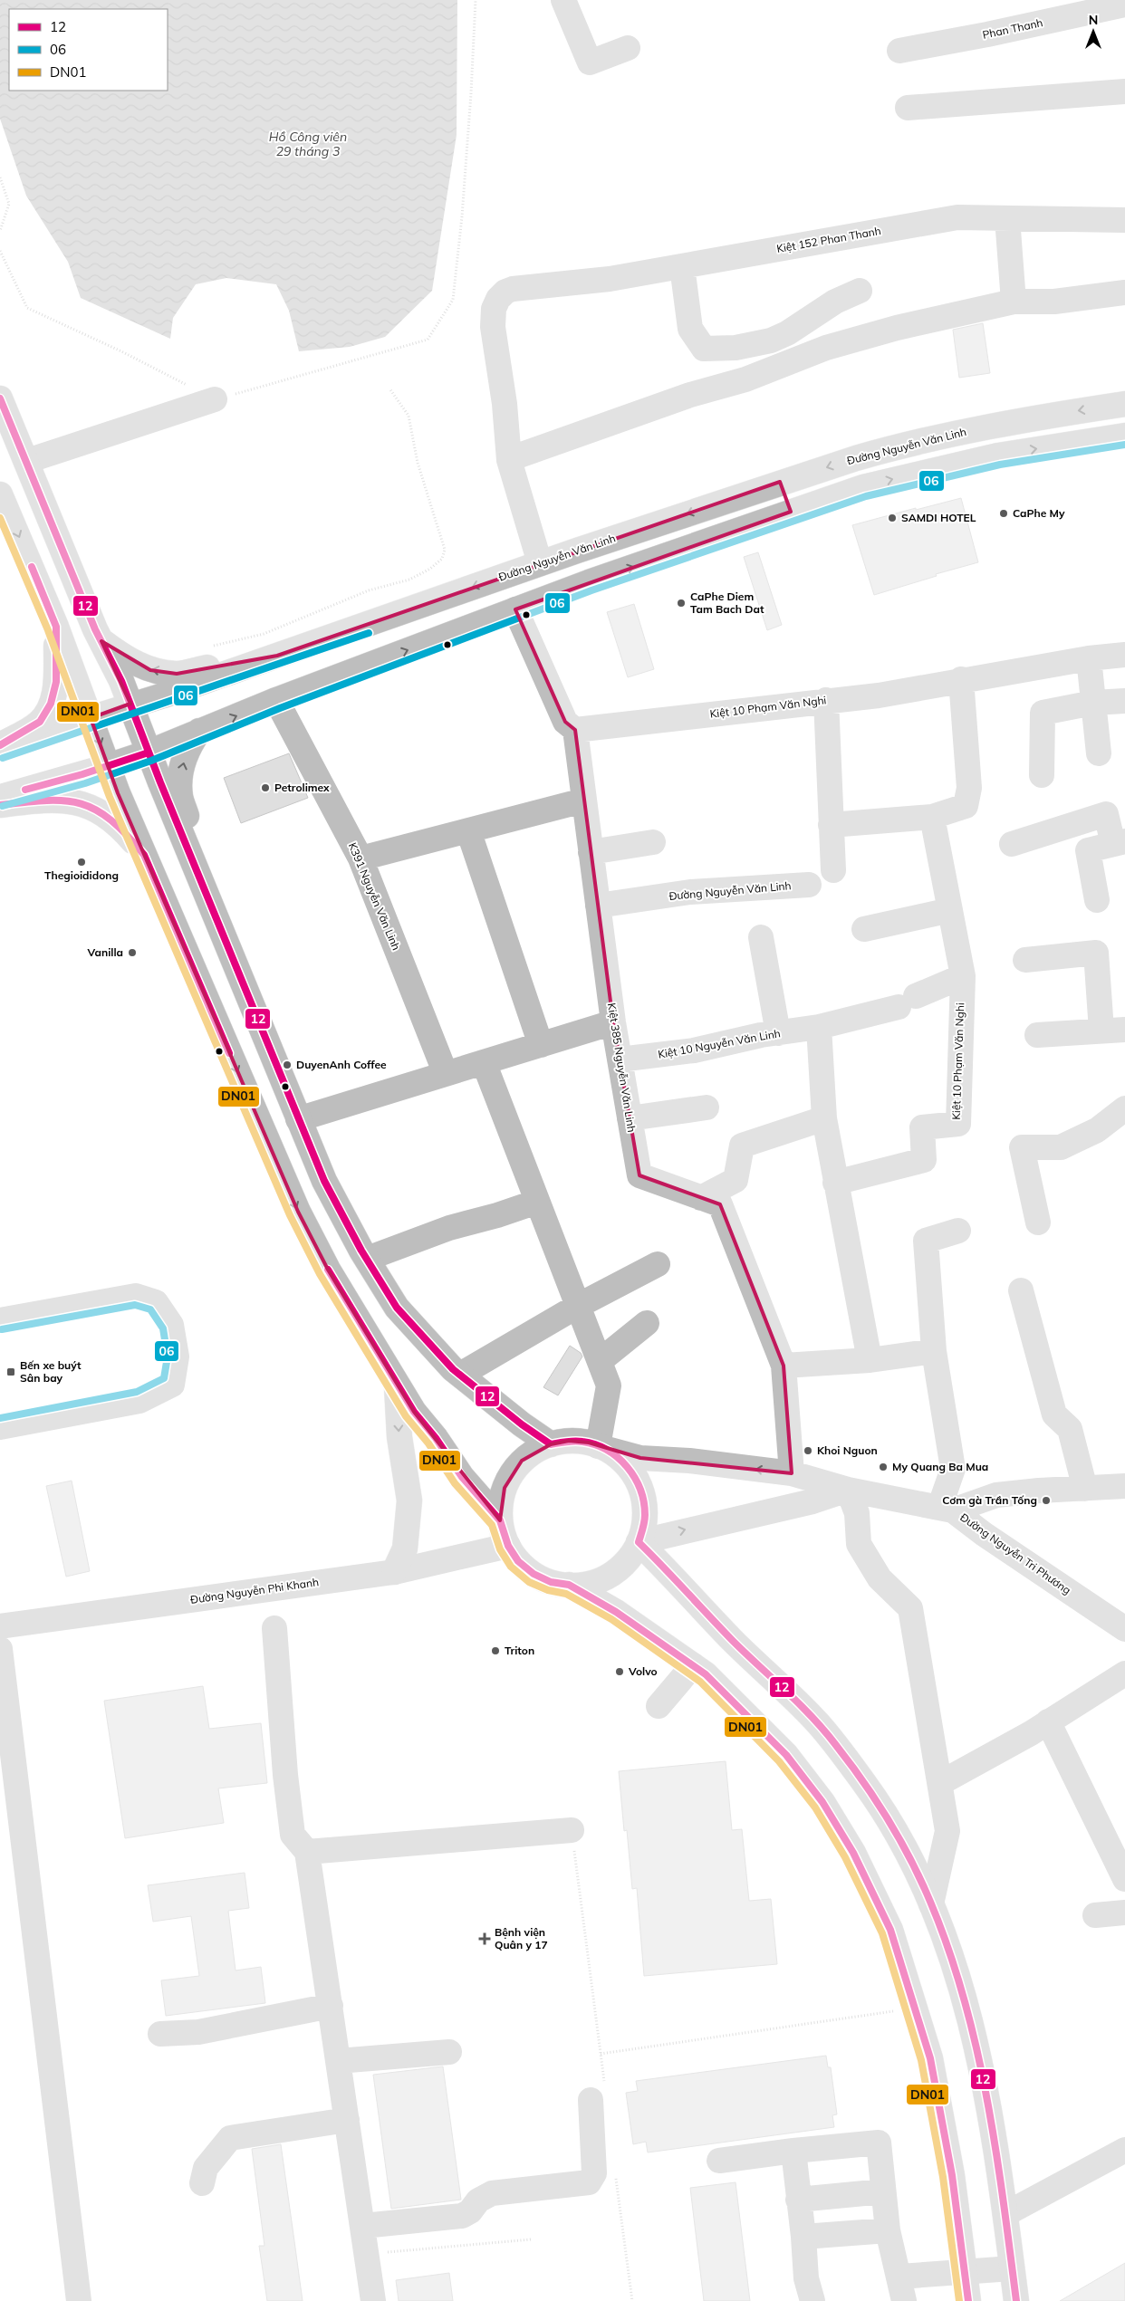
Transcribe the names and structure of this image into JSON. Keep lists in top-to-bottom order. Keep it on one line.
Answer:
{"streets":{"main road":["Phan Thanh","Kiệt 152 Phan Thanh","Đường Nguyễn Văn Linh","Kiệt 10 Phạm Văn Nghi","K391 Nguyễn Văn Linh","Kiệt 10 Nguyễn Văn Linh","Kiệt 385 Nguyễn Văn Linh","Đường Nguyễn Tri Phương","Đường Nguyễn Phi Khanh"]},"crossings":[["Kiệt 152 Phan Thanh","Đường Nguyễn Văn Linh"],["Đường Nguyễn Văn Linh","Kiệt 385 Nguyễn Văn Linh"],["Kiệt 10 Phạm Văn Nghi","Kiệt 10 Nguyễn Văn Linh"],["Kiệt 10 Phạm Văn Nghi","Kiệt 385 Nguyễn Văn Linh"],["Kiệt 10 Nguyễn Văn Linh","Kiệt 385 Nguyễn Văn Linh"],["Kiệt 385 Nguyễn Văn Linh","Đường Nguyễn Tri Phương"],["Đường Nguyễn Tri Phương","Đường Nguyễn Phi Khanh"]],"water":["Hồ Công viên 29 tháng 3"],"places":{"other":["CaPhe My","SAMDI HOTEL","CaPhe Diem Tam Bach Dat","Petrolimex","Thegioididong","Vanilla","DuyenAnh Coffee","Khoi Nguon","My Quang Ba Mua","Cơm gà Trần Tống","Triton","Volvo"],"transit":["Bến xe buýt Sân bay"],"health":["Bệnh viện Quân y 17"]},"lines":["transit line 12","transit line 06","transit line DN01"],"legend":["12","06","DN01"],"north":"top"}
